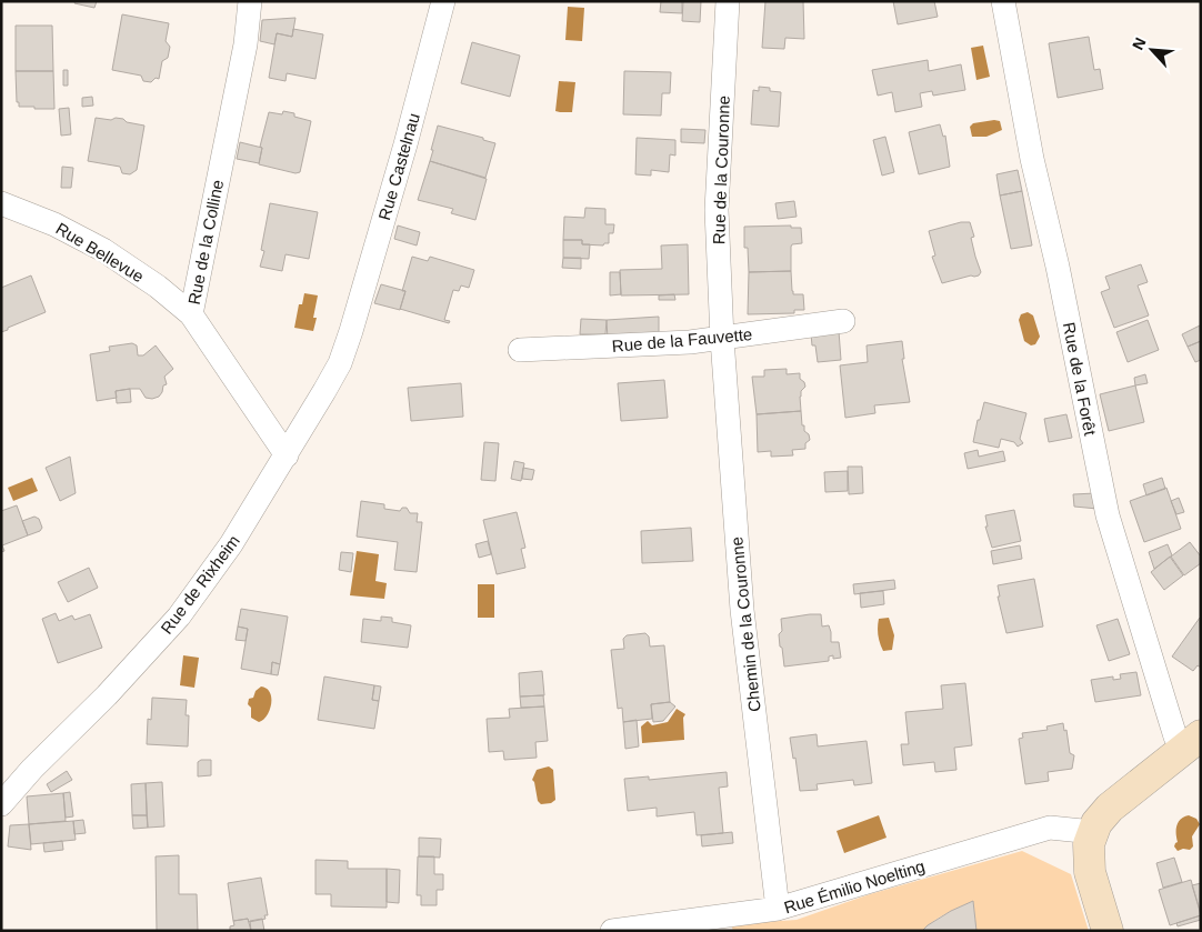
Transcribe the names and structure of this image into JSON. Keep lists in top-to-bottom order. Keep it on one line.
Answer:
{"streets":{"street":["Rue Castelnau","Rue de la Couronne","Rue de la Colline","Rue Bellevue","Rue de la Fauvette","Rue de la Forêt","Rue de Rixheim","Chemin de la Couronne","Rue Émilio Noelting"]},"crossings":[["Rue Castelnau","Rue de Rixheim"],["Rue de la Couronne","Rue de la Fauvette"],["Rue de la Couronne","Chemin de la Couronne"],["Rue de la Colline","Rue Bellevue"],["Rue de la Colline","Rue de Rixheim"],["Rue de la Fauvette","Chemin de la Couronne"],["Chemin de la Couronne","Rue Émilio Noelting"]],"north":"top left"}
